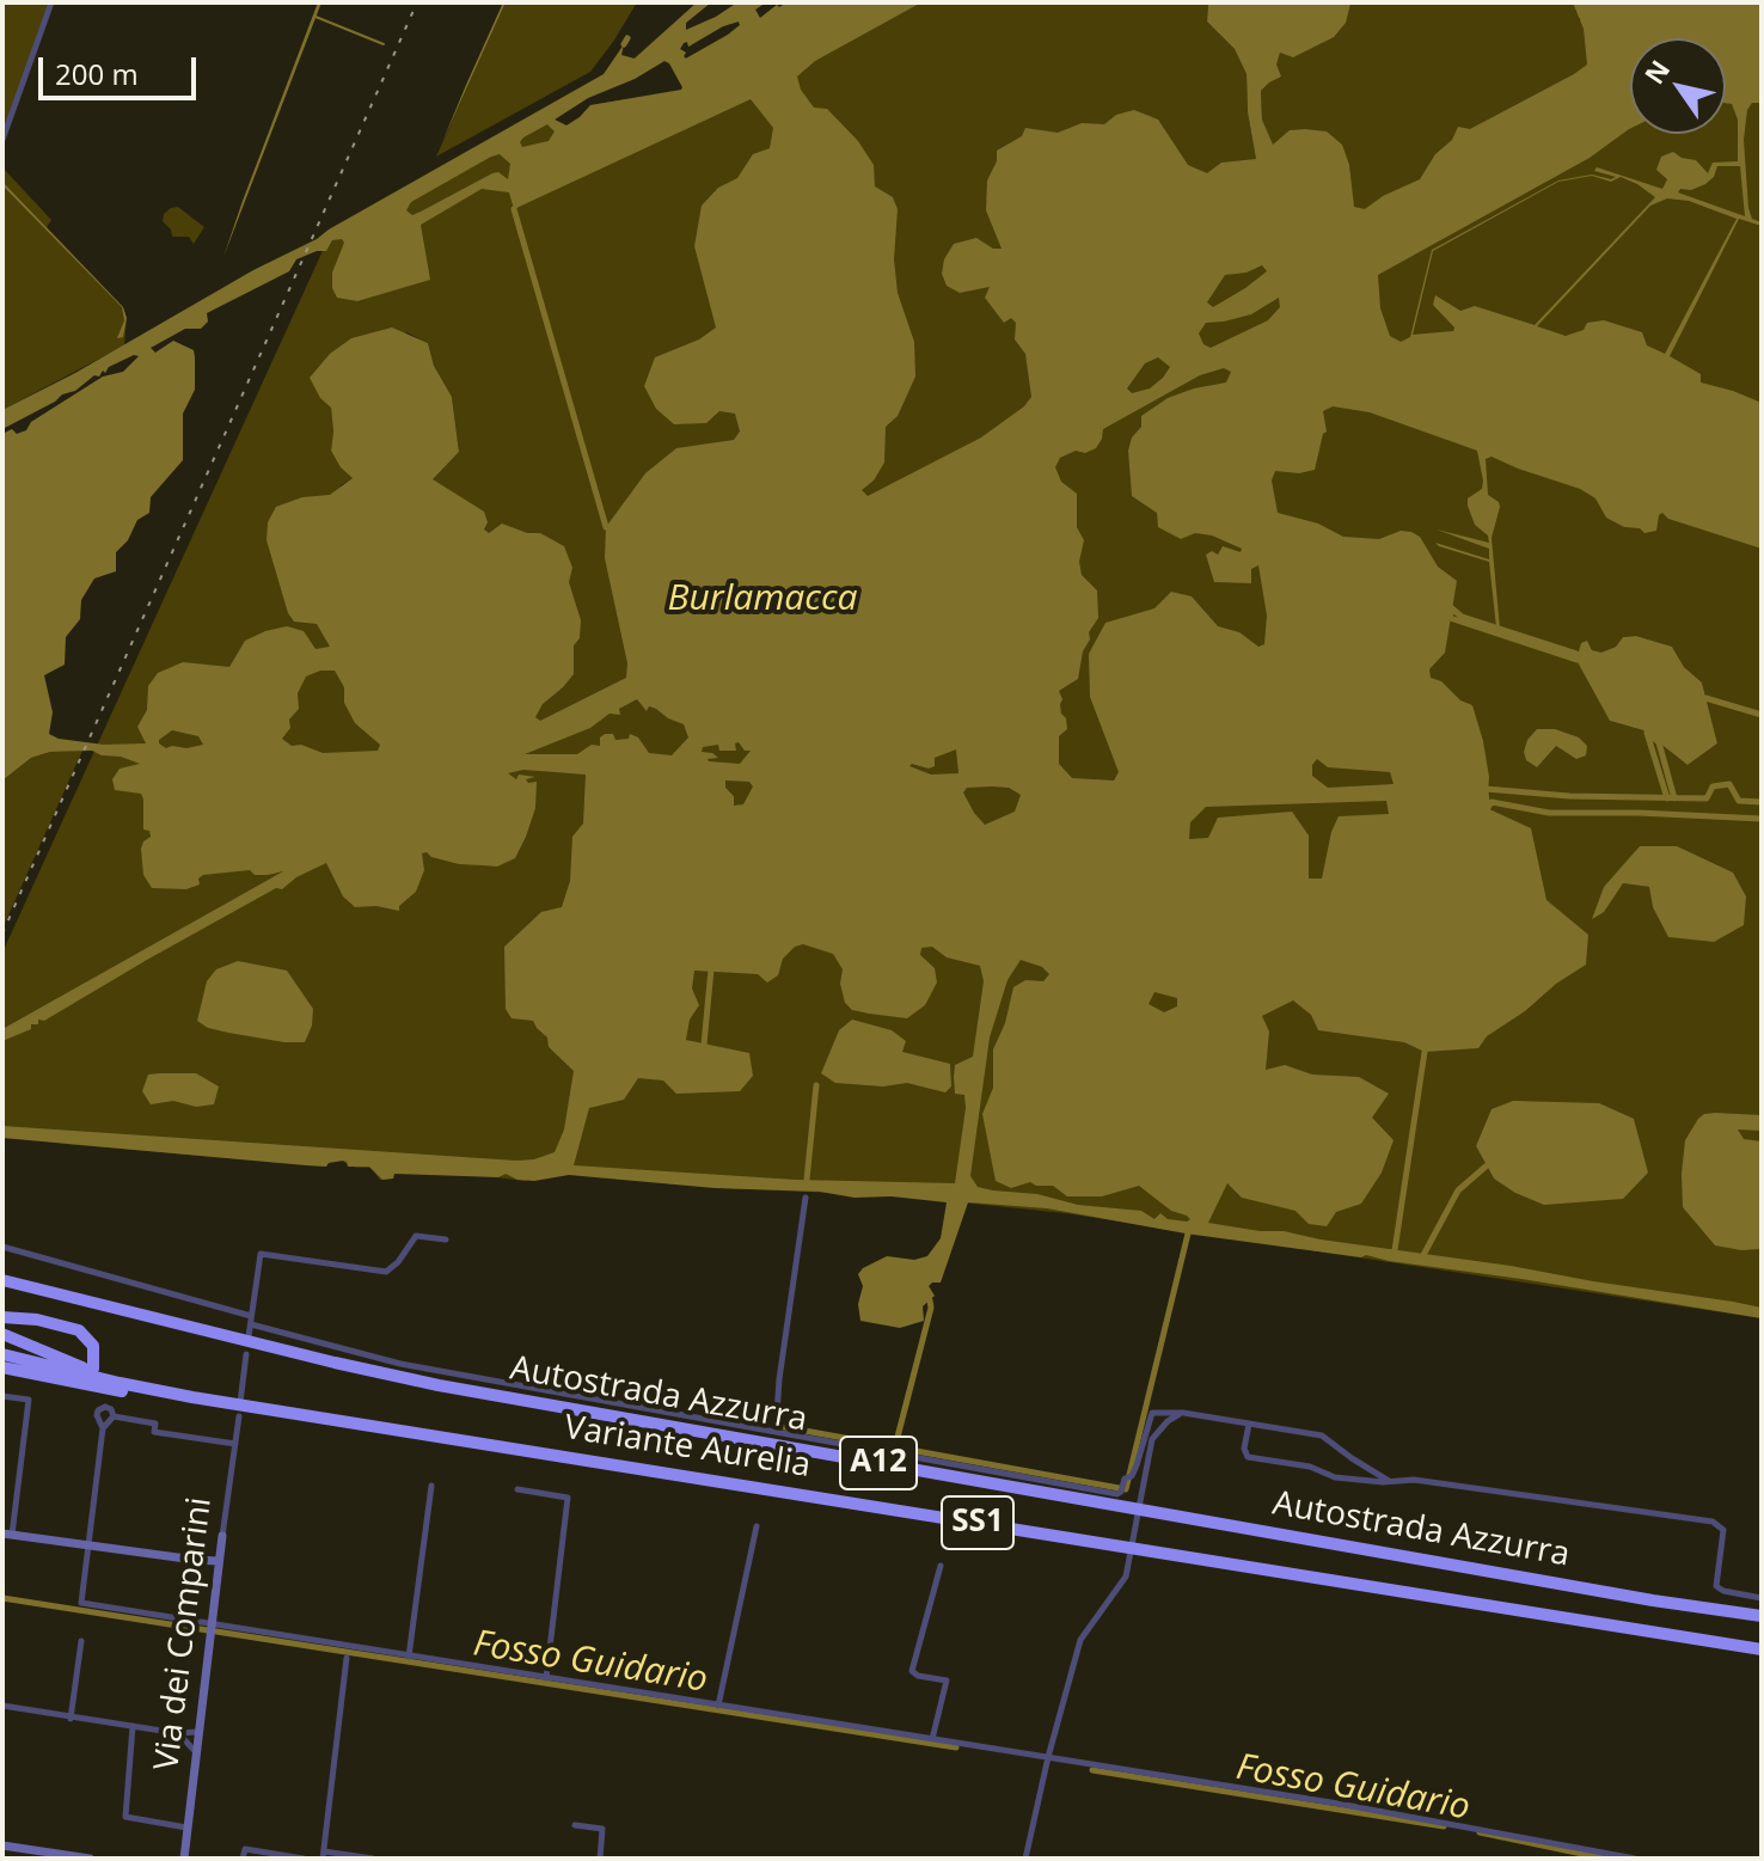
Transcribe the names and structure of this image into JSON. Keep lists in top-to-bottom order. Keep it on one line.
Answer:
{"streets":{"highway":["Autostrada Azzurra","Variante Aurelia","A12","SS1"],"street":["Via dei Comparini"]},"water":["Burlamacca","Fosso Guidario"],"scale_bar":"200 m","north":"top left"}
